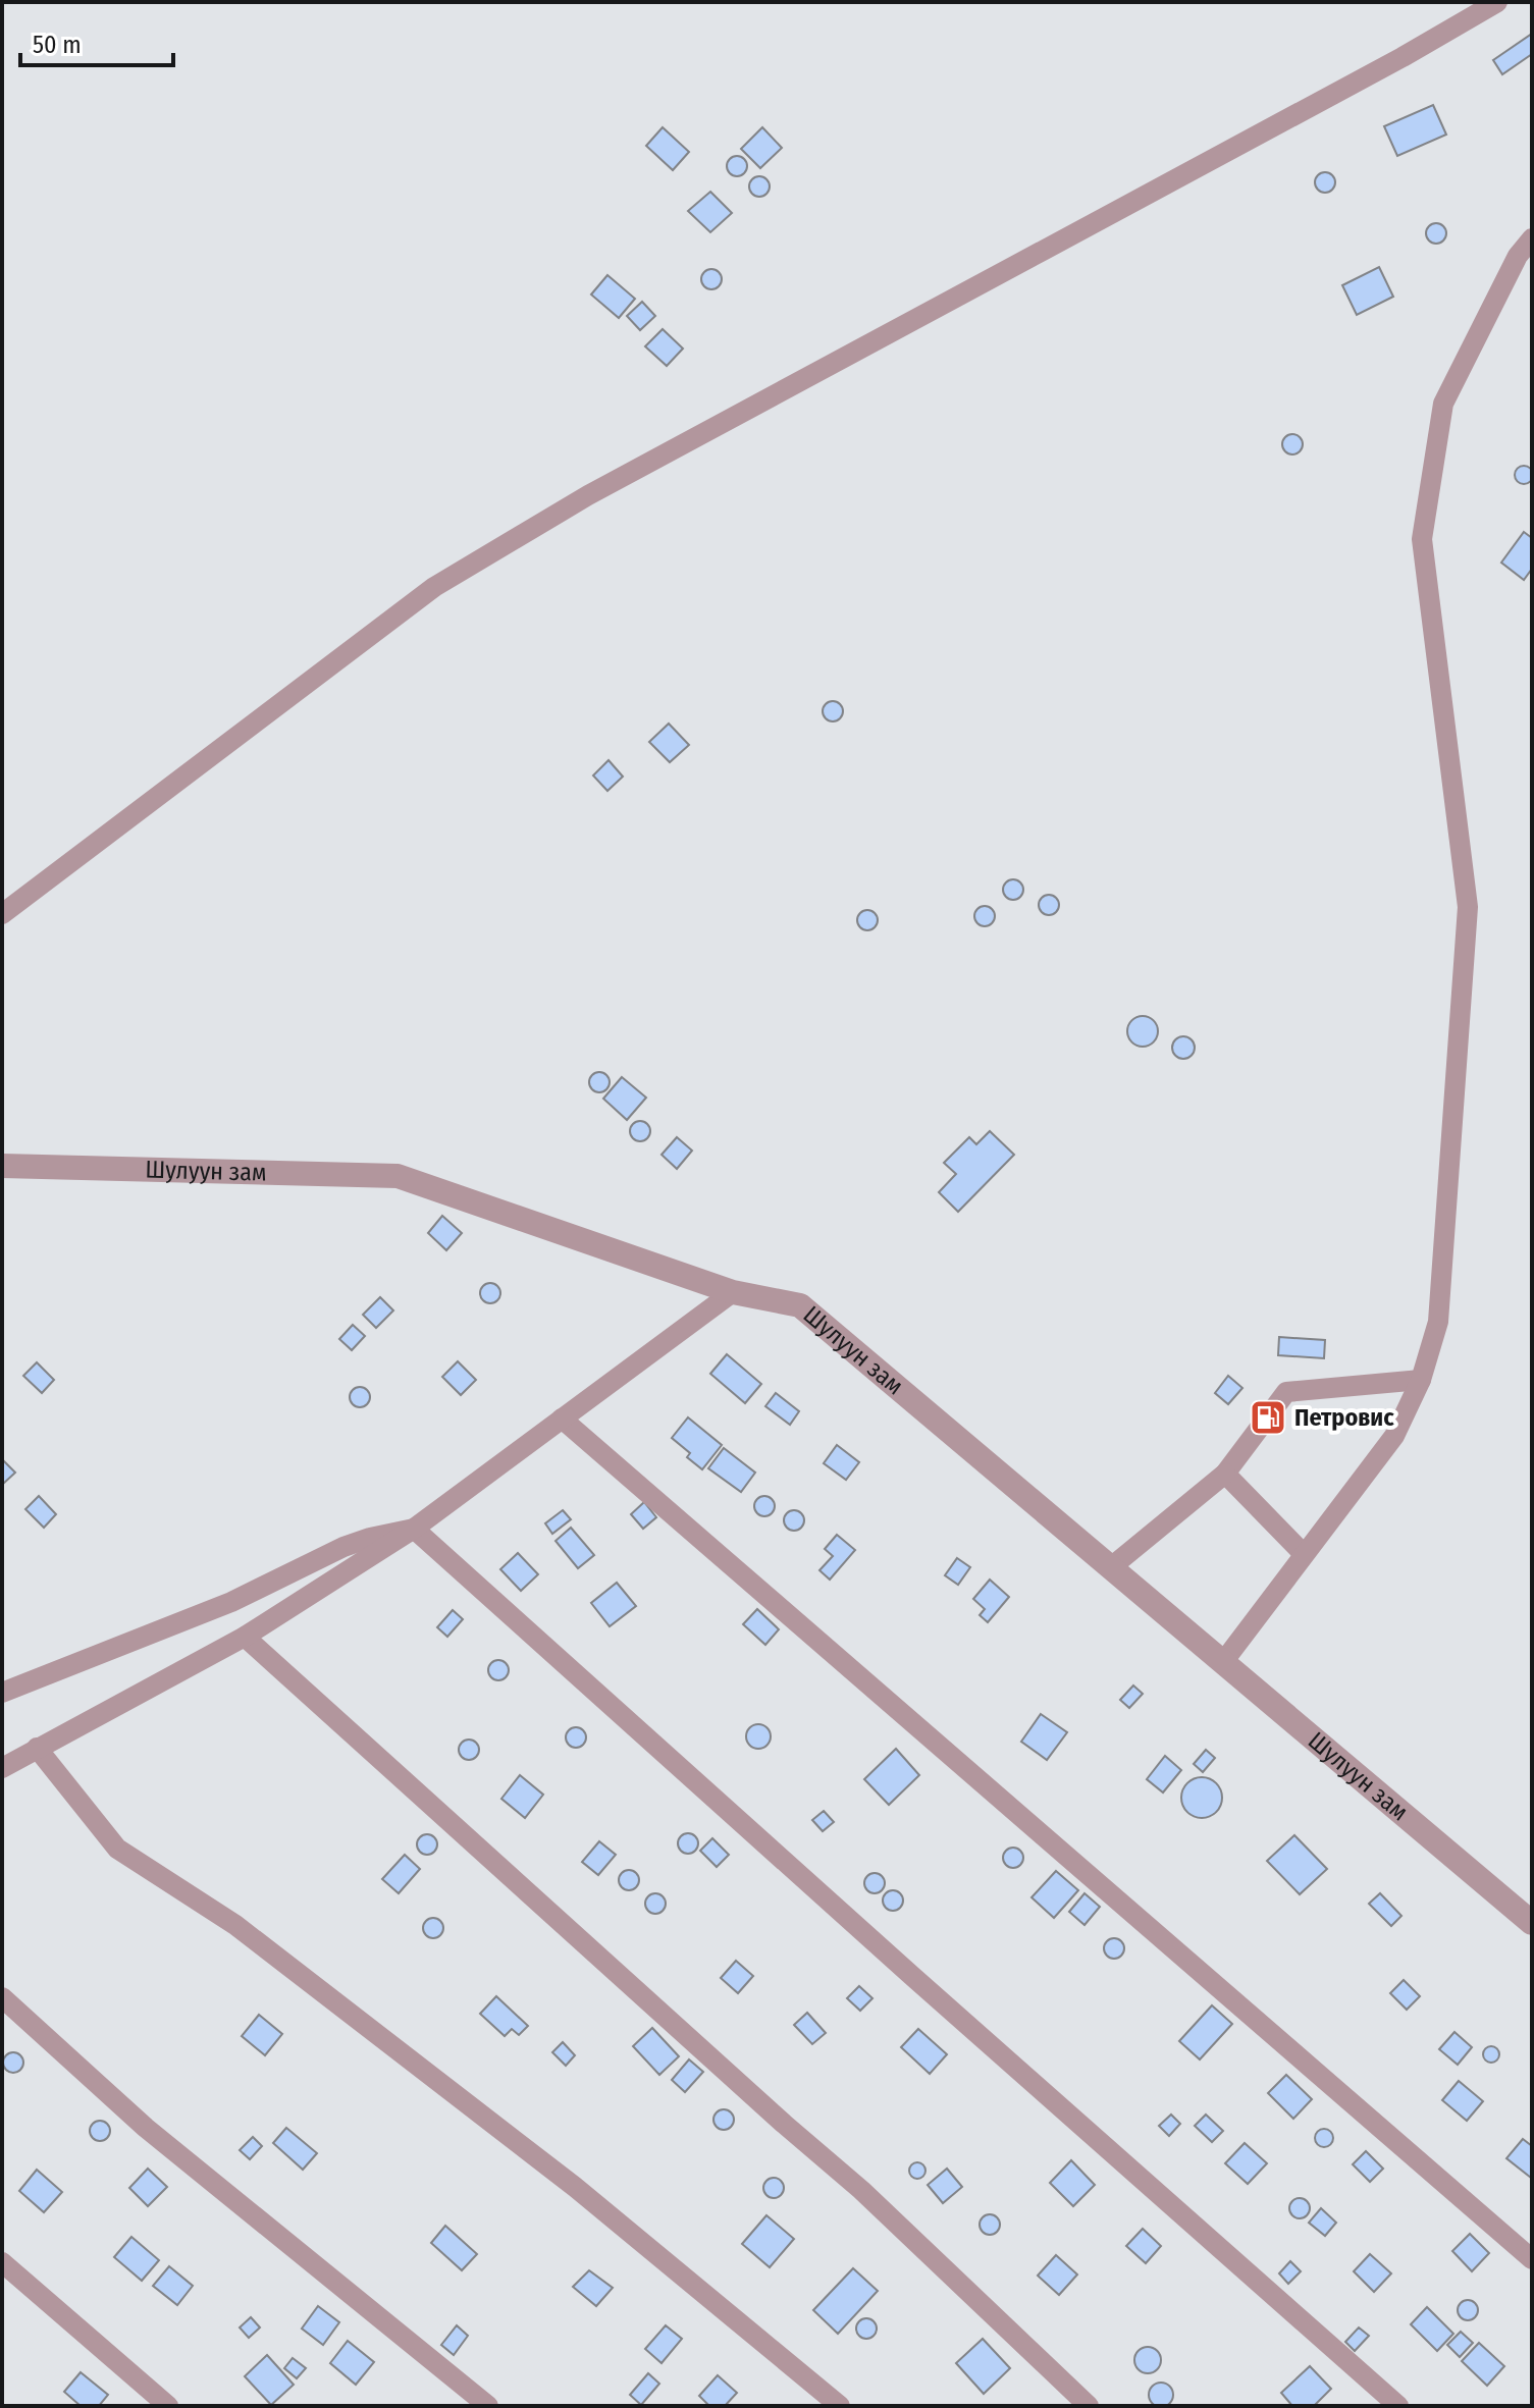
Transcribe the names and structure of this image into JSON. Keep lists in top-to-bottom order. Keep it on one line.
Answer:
{"streets":{"street":["Шулуун зам"]},"places":{"fuel station":["Петровис"]},"scale_bar":"50 m"}
